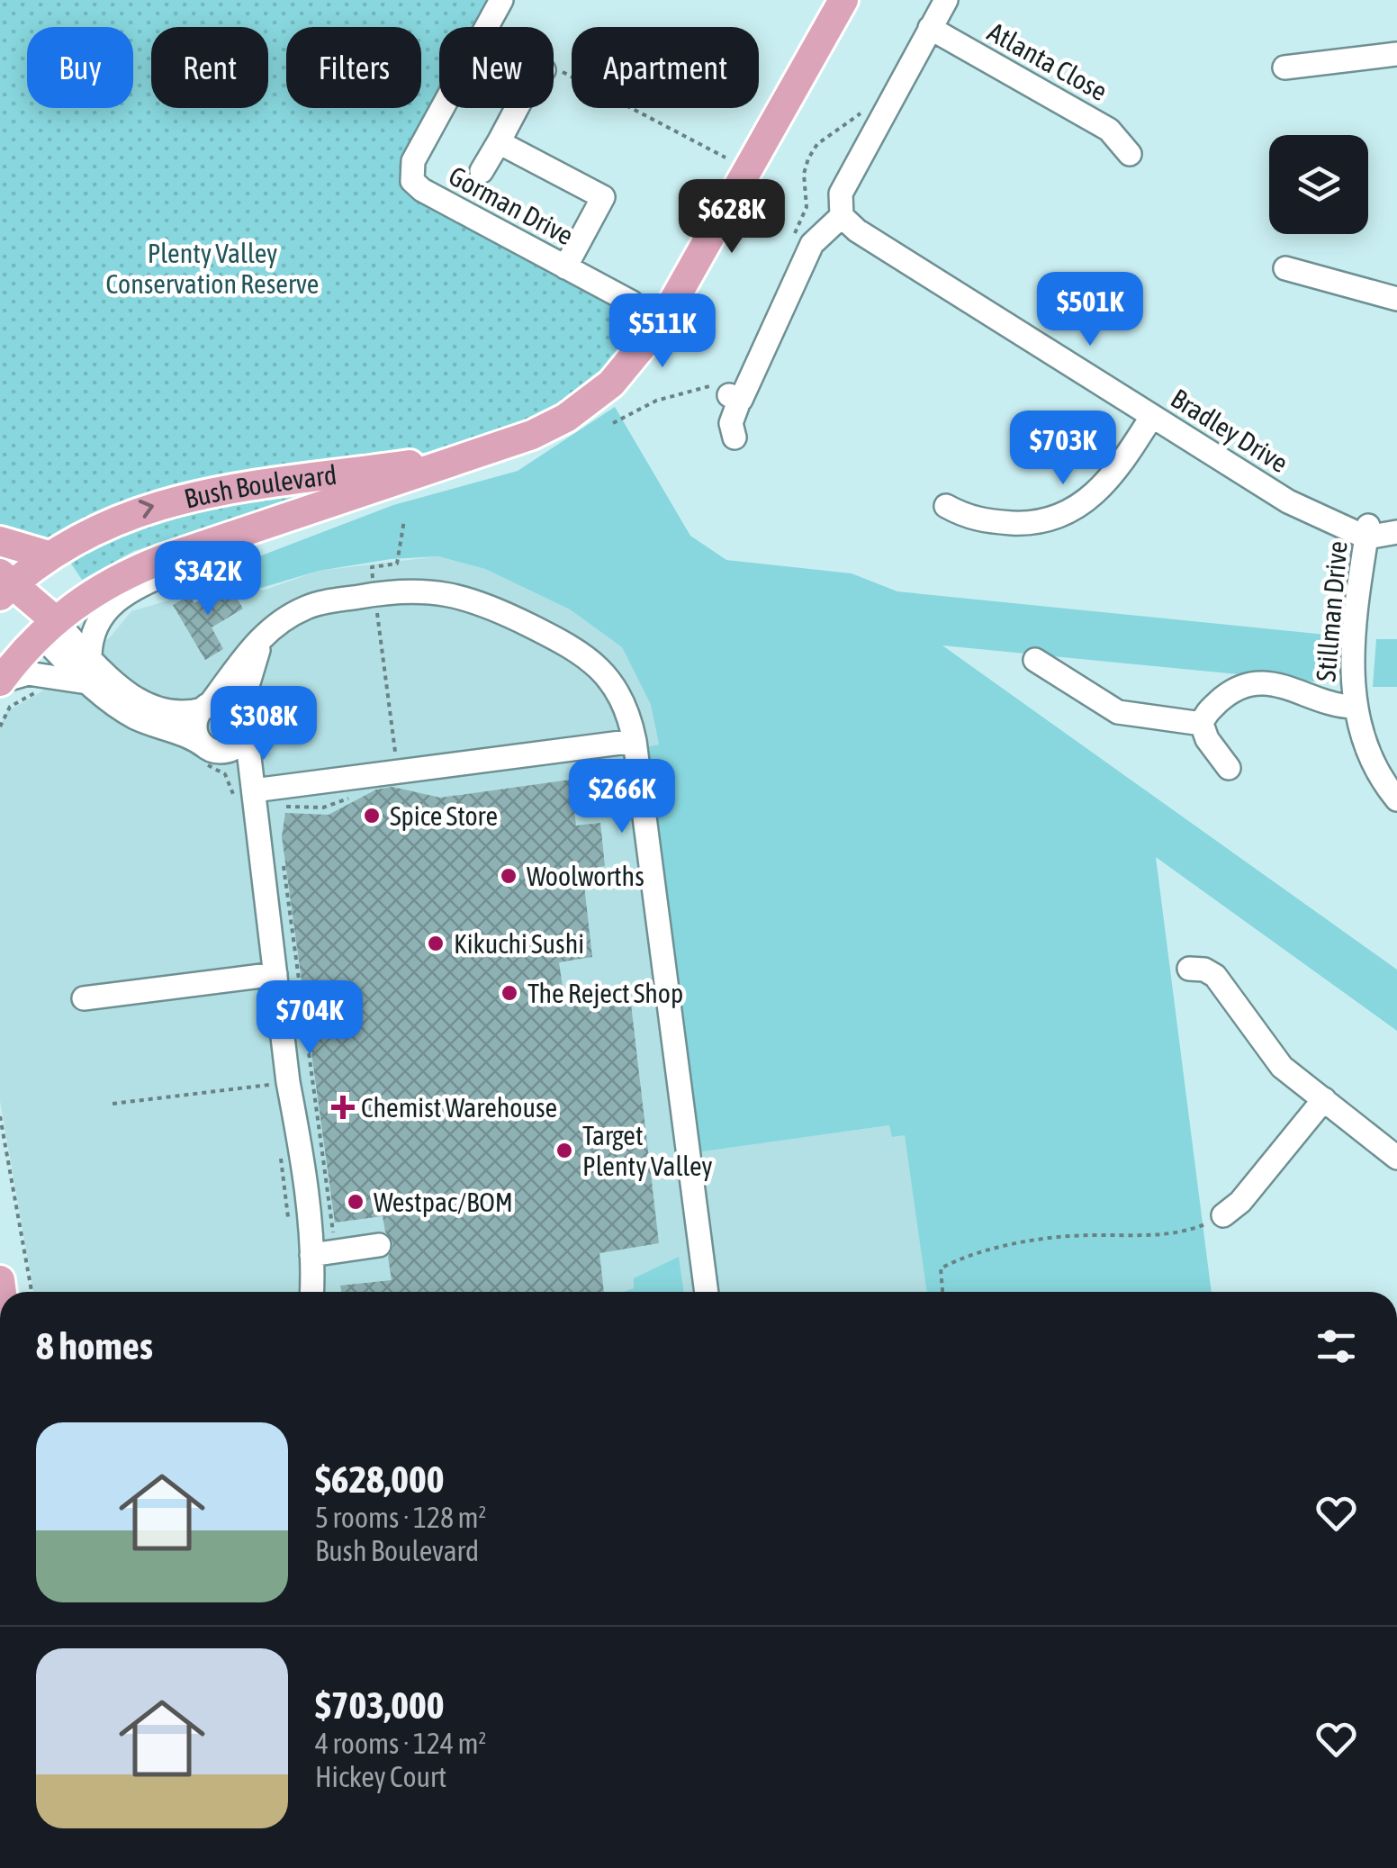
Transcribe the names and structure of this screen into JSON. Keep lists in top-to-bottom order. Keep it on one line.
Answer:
{"streets":{"main road":["Bush Boulevard"],"street":["Atlanta Close","Gorman Drive","Bradley Drive","Stillman Drive"]},"crossings":[["Bradley Drive","Stillman Drive"]],"parks":["Plenty Valley Conservation Reserve"],"places":{"other":["Spice Store","Woolworths","Kikuchi Sushi","The Reject Shop","Target Plenty Valley","Westpac/BOM"],"health":["Chemist Warehouse"]},"page":{"chip":["Buy","Rent","Filters","New","Apartment"],"price":["$628K","$501K","$511K","$703K","$342K","$308K","$266K","$704K"],"heading":"8 homes","list":[{"name":"$628,000","note":"5 rooms · 128 m² · Bush Boulevard"},{"name":"$703,000","note":"4 rooms · 124 m² · Hickey Court"}]}}
